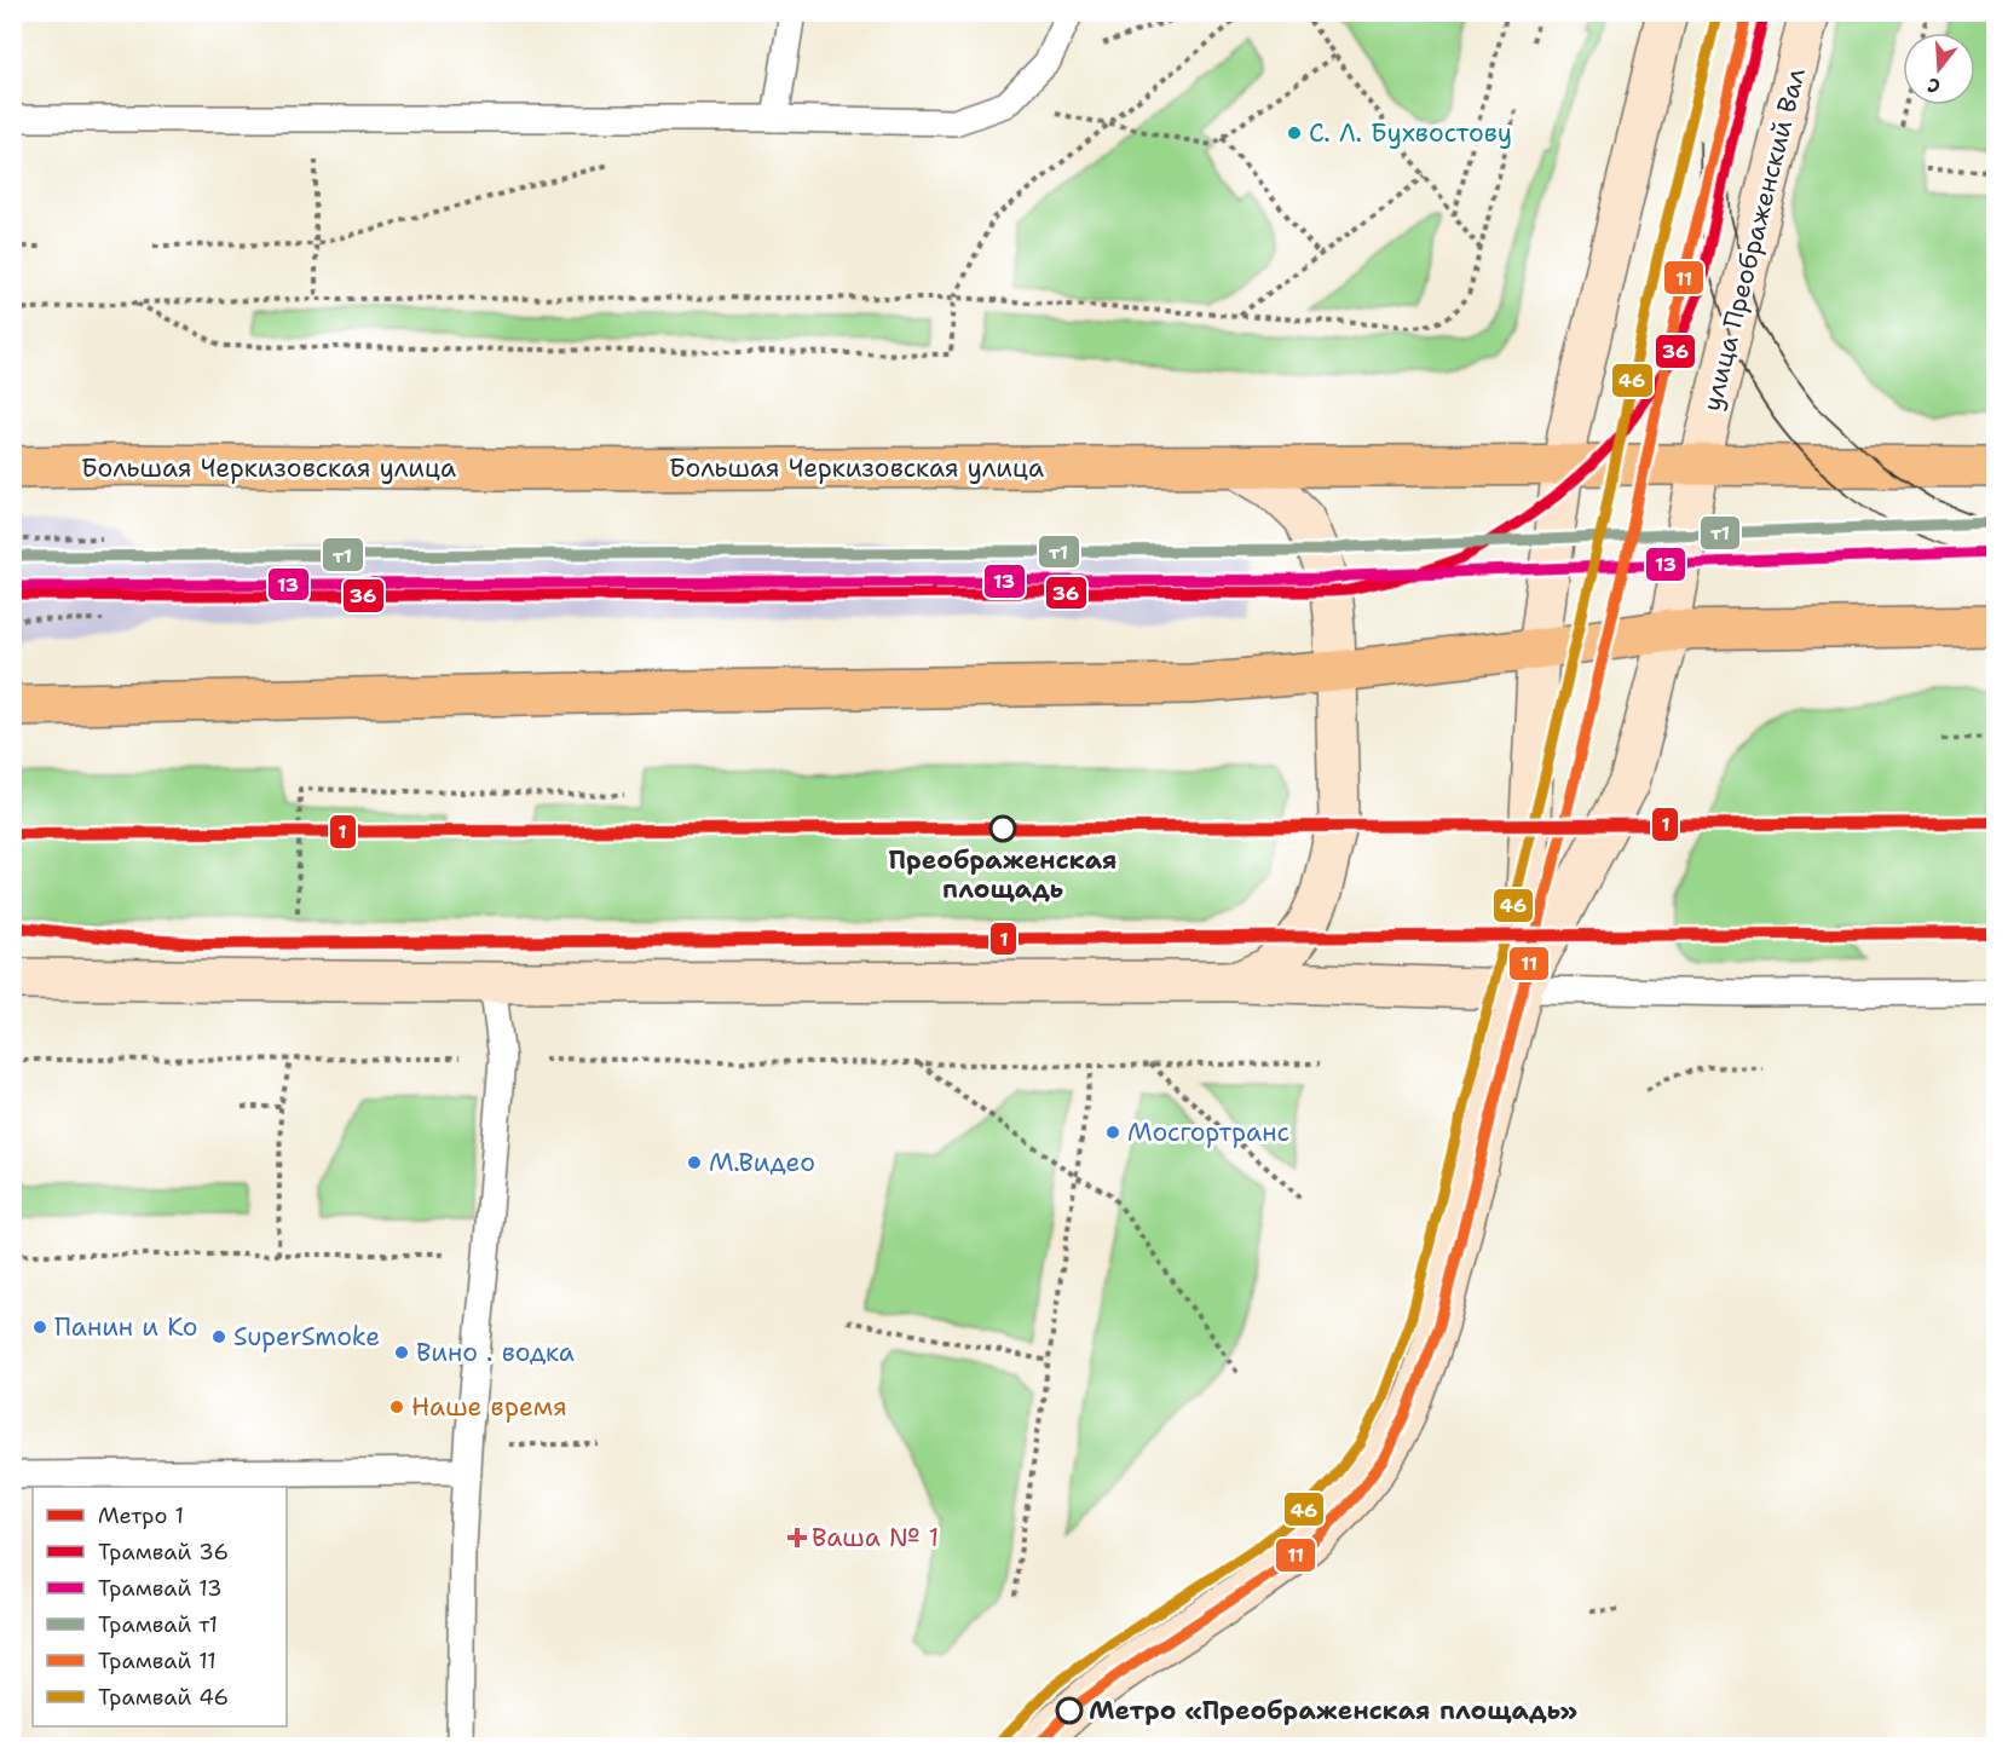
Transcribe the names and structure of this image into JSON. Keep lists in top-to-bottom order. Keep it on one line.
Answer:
{"streets":{"main road":["улица Преображенский Вал","Большая Черкизовская улица"]},"crossings":[["улица Преображенский Вал","Большая Черкизовская улица"]],"places":{"other":["С. Л. Бухвостову","Преображенская площадь","Мосгортранс","М.Видео","Панин и Ко","SuperSmoke","Вино . водка","Наше время","Метро «Преображенская площадь»"],"health":["Ваша № 1"]},"lines":["tram line 36","tram line 46","tram line 11","tram line т1","tram line 13","metro line 1"],"legend":["Метро 1","Трамвай 36","Трамвай 13","Трамвай т1","Трамвай 11","Трамвай 46"],"north":"bottom"}
